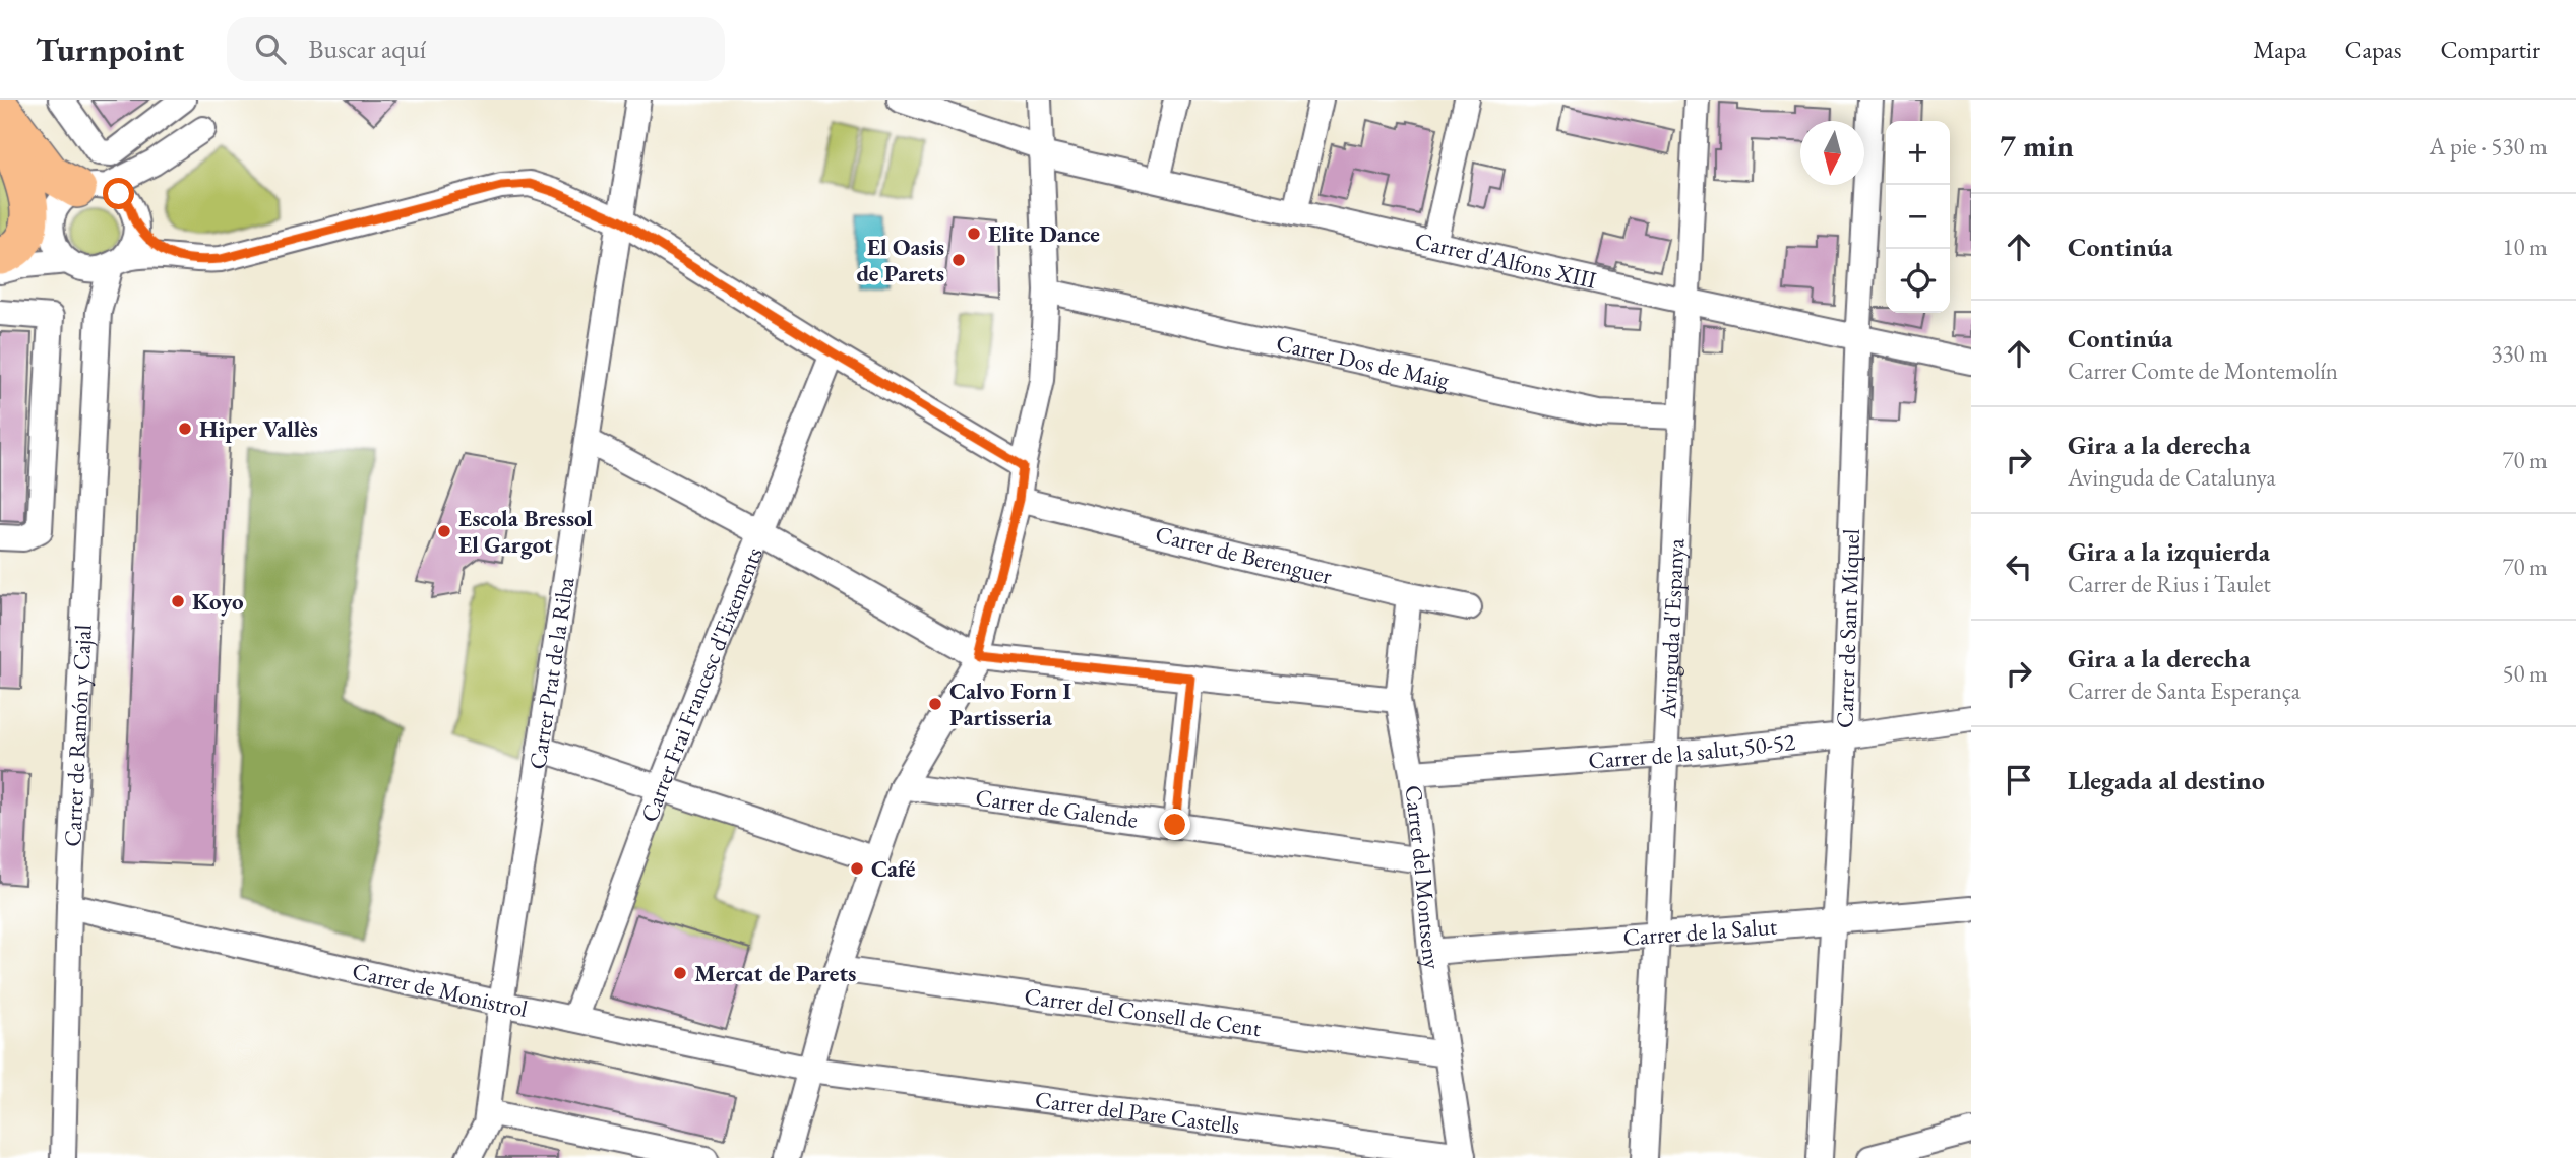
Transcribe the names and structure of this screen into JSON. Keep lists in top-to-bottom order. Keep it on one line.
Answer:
{"streets":{"street":["Carrer d'Alfons XIII","Carrer Dos de Maig","Carrer de Berenguer","Avinguda d'Espanya","Carrer de Sant Miquel","Carrer Prat de la Riba","Carrer Frai Francesc d'Eixements","Carrer de Ramón y Cajal","Carrer de la salut,50-52","Carrer de Galende","Carrer del Montseny","Carrer de la Salut","Carrer de Monistrol","Carrer del Consell de Cent","Carrer del Pare Castells"]},"crossings":[["Carrer d'Alfons XIII","Avinguda d'Espanya"],["Carrer d'Alfons XIII","Carrer de Sant Miquel"],["Carrer Dos de Maig","Avinguda d'Espanya"],["Carrer de Berenguer","Carrer del Montseny"],["Avinguda d'Espanya","Carrer de la salut,50-52"],["Avinguda d'Espanya","Carrer de la Salut"],["Carrer de Sant Miquel","Carrer de la salut,50-52"],["Carrer de Sant Miquel","Carrer de la Salut"],["Carrer Prat de la Riba","Carrer de Monistrol"],["Carrer Frai Francesc d'Eixements","Carrer de Monistrol"],["Carrer de Ramón y Cajal","Carrer de Monistrol"],["Carrer de la salut,50-52","Carrer del Montseny"],["Carrer de Galende","Carrer del Montseny"],["Carrer del Montseny","Carrer de la Salut"],["Carrer del Montseny","Carrer del Consell de Cent"],["Carrer del Montseny","Carrer del Pare Castells"],["Carrer de Monistrol","Carrer del Pare Castells"]],"places":["Elite Dance","El Oasis de Parets","Hiper Vallès","Escola Bressol El Gargot","Koyo","Calvo Forn I Partisseria","Café","Mercat de Parets"],"north":"bottom","page":{"header":"Turnpoint","search":"Buscar aquí","nav":["Mapa","Capas","Compartir"],"heading":["7 min","A pie · 530 m"],"map_buttons":["+","−"],"list":[["Continúa","10 m"],["Continúa","Carrer Comte de Montemolín","330 m"],["Gira a la derecha","Avinguda de Catalunya","70 m"],["Gira a la izquierda","Carrer de Rius i Taulet","70 m"],["Gira a la derecha","Carrer de Santa Esperança","50 m"],"Llegada al destino"]}}
